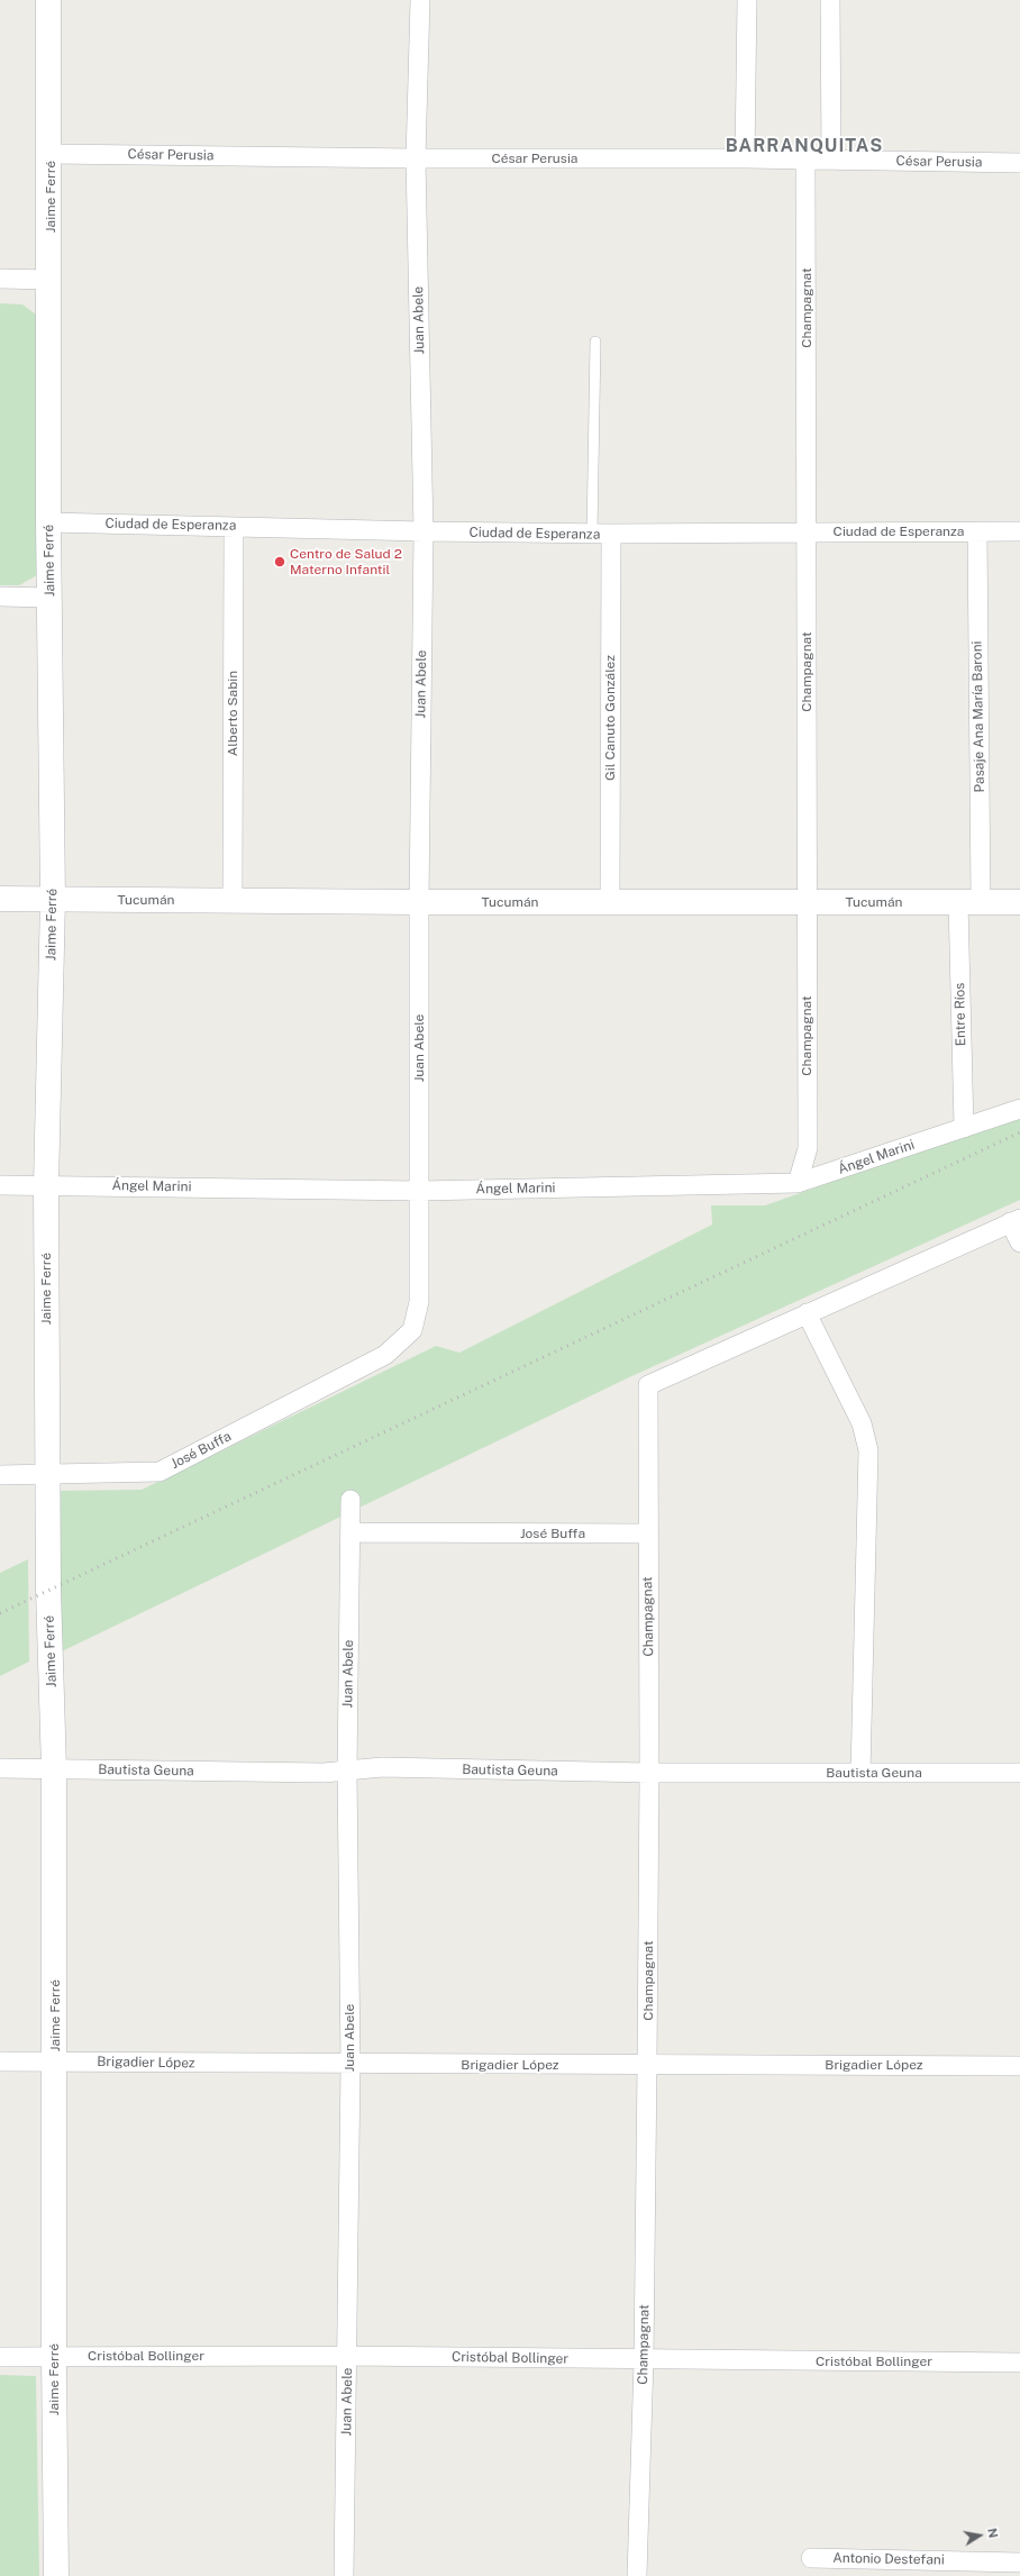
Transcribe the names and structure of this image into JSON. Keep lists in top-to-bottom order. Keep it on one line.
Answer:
{"streets":{"street":["César Perusia","Jaime Ferré","Champagnat","Juan Abele","Ciudad de Esperanza","Alberto Sabin","Pasaje Ana María Baroni","Gil Canuto González","Tucumán","Entre Ríos","Ángel Marini","José Buffa","Bautista Geuna","Brigadier López","Cristóbal Bollinger","Antonio Destefani"]},"crossings":[["César Perusia","Jaime Ferré"],["César Perusia","Champagnat"],["César Perusia","Juan Abele"],["Jaime Ferré","Ciudad de Esperanza"],["Jaime Ferré","Tucumán"],["Jaime Ferré","Ángel Marini"],["Jaime Ferré","José Buffa"],["Jaime Ferré","Bautista Geuna"],["Jaime Ferré","Brigadier López"],["Jaime Ferré","Cristóbal Bollinger"],["Champagnat","Ciudad de Esperanza"],["Champagnat","Tucumán"],["Champagnat","Ángel Marini"],["Champagnat","José Buffa"],["Champagnat","Bautista Geuna"],["Champagnat","Brigadier López"],["Champagnat","Cristóbal Bollinger"],["Juan Abele","Ciudad de Esperanza"],["Juan Abele","Tucumán"],["Juan Abele","Ángel Marini"],["Juan Abele","José Buffa"],["Juan Abele","Bautista Geuna"],["Juan Abele","Brigadier López"],["Juan Abele","Cristóbal Bollinger"],["Ciudad de Esperanza","Alberto Sabin"],["Ciudad de Esperanza","Pasaje Ana María Baroni"],["Ciudad de Esperanza","Gil Canuto González"],["Alberto Sabin","Tucumán"],["Pasaje Ana María Baroni","Tucumán"],["Pasaje Ana María Baroni","Entre Ríos"],["Gil Canuto González","Tucumán"],["Tucumán","Entre Ríos"],["Entre Ríos","Ángel Marini"]],"districts":["BARRANQUITAS"],"places":["Centro de Salud 2 Materno Infantil"],"north":"right"}
